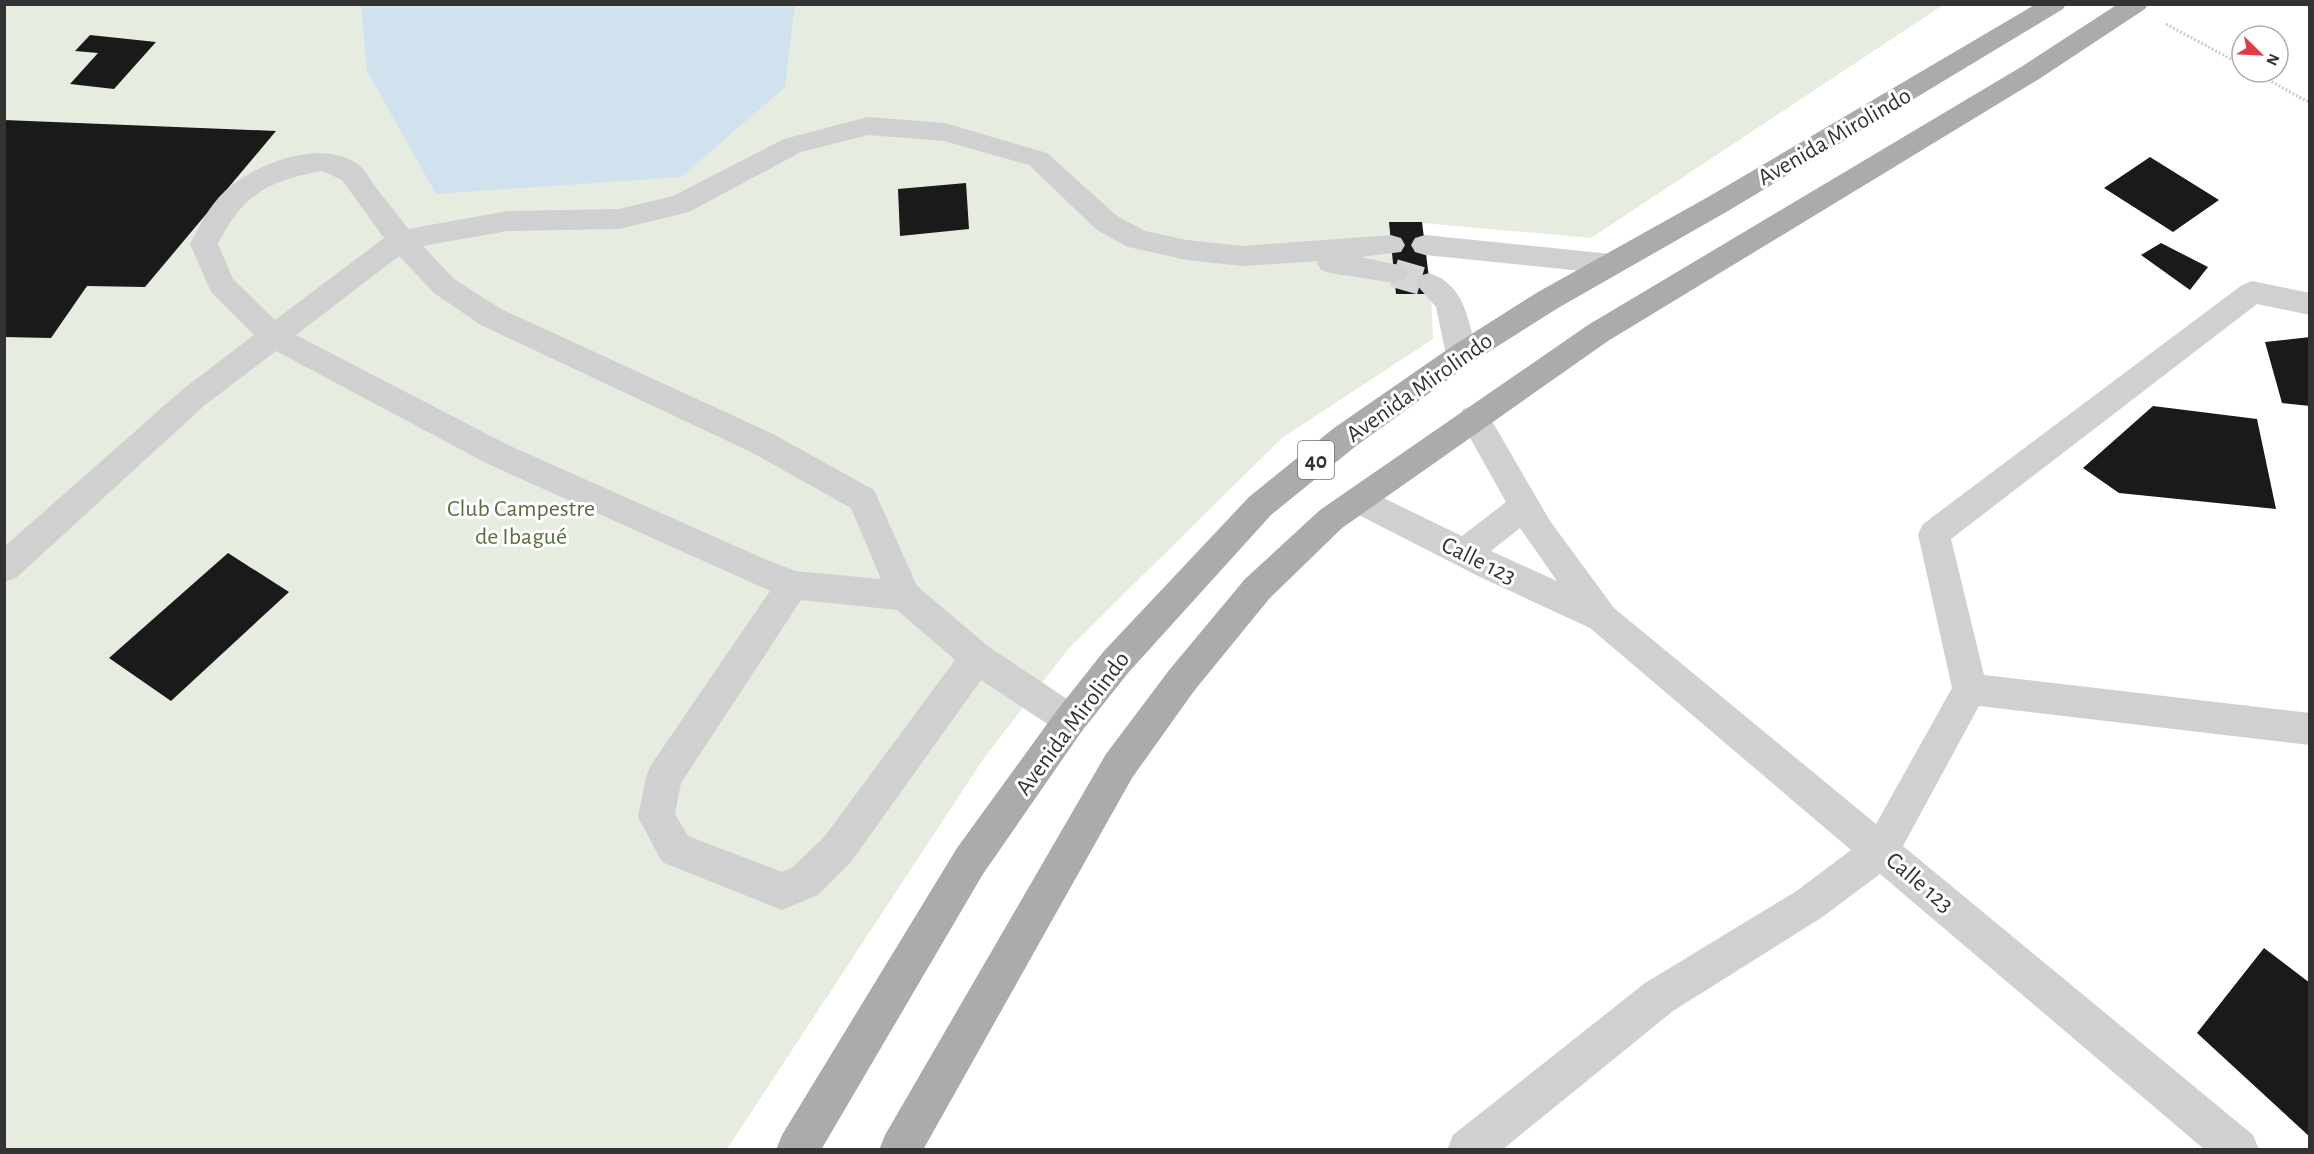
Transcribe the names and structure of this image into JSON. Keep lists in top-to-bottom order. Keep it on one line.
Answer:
{"streets":{"main road":["Avenida Mirolindo","40"],"lane":["Calle 123"]},"crossings":[["Avenida Mirolindo","Calle 123"]],"parks":["Club Campestre de Ibagué"],"north":"bottom right"}
